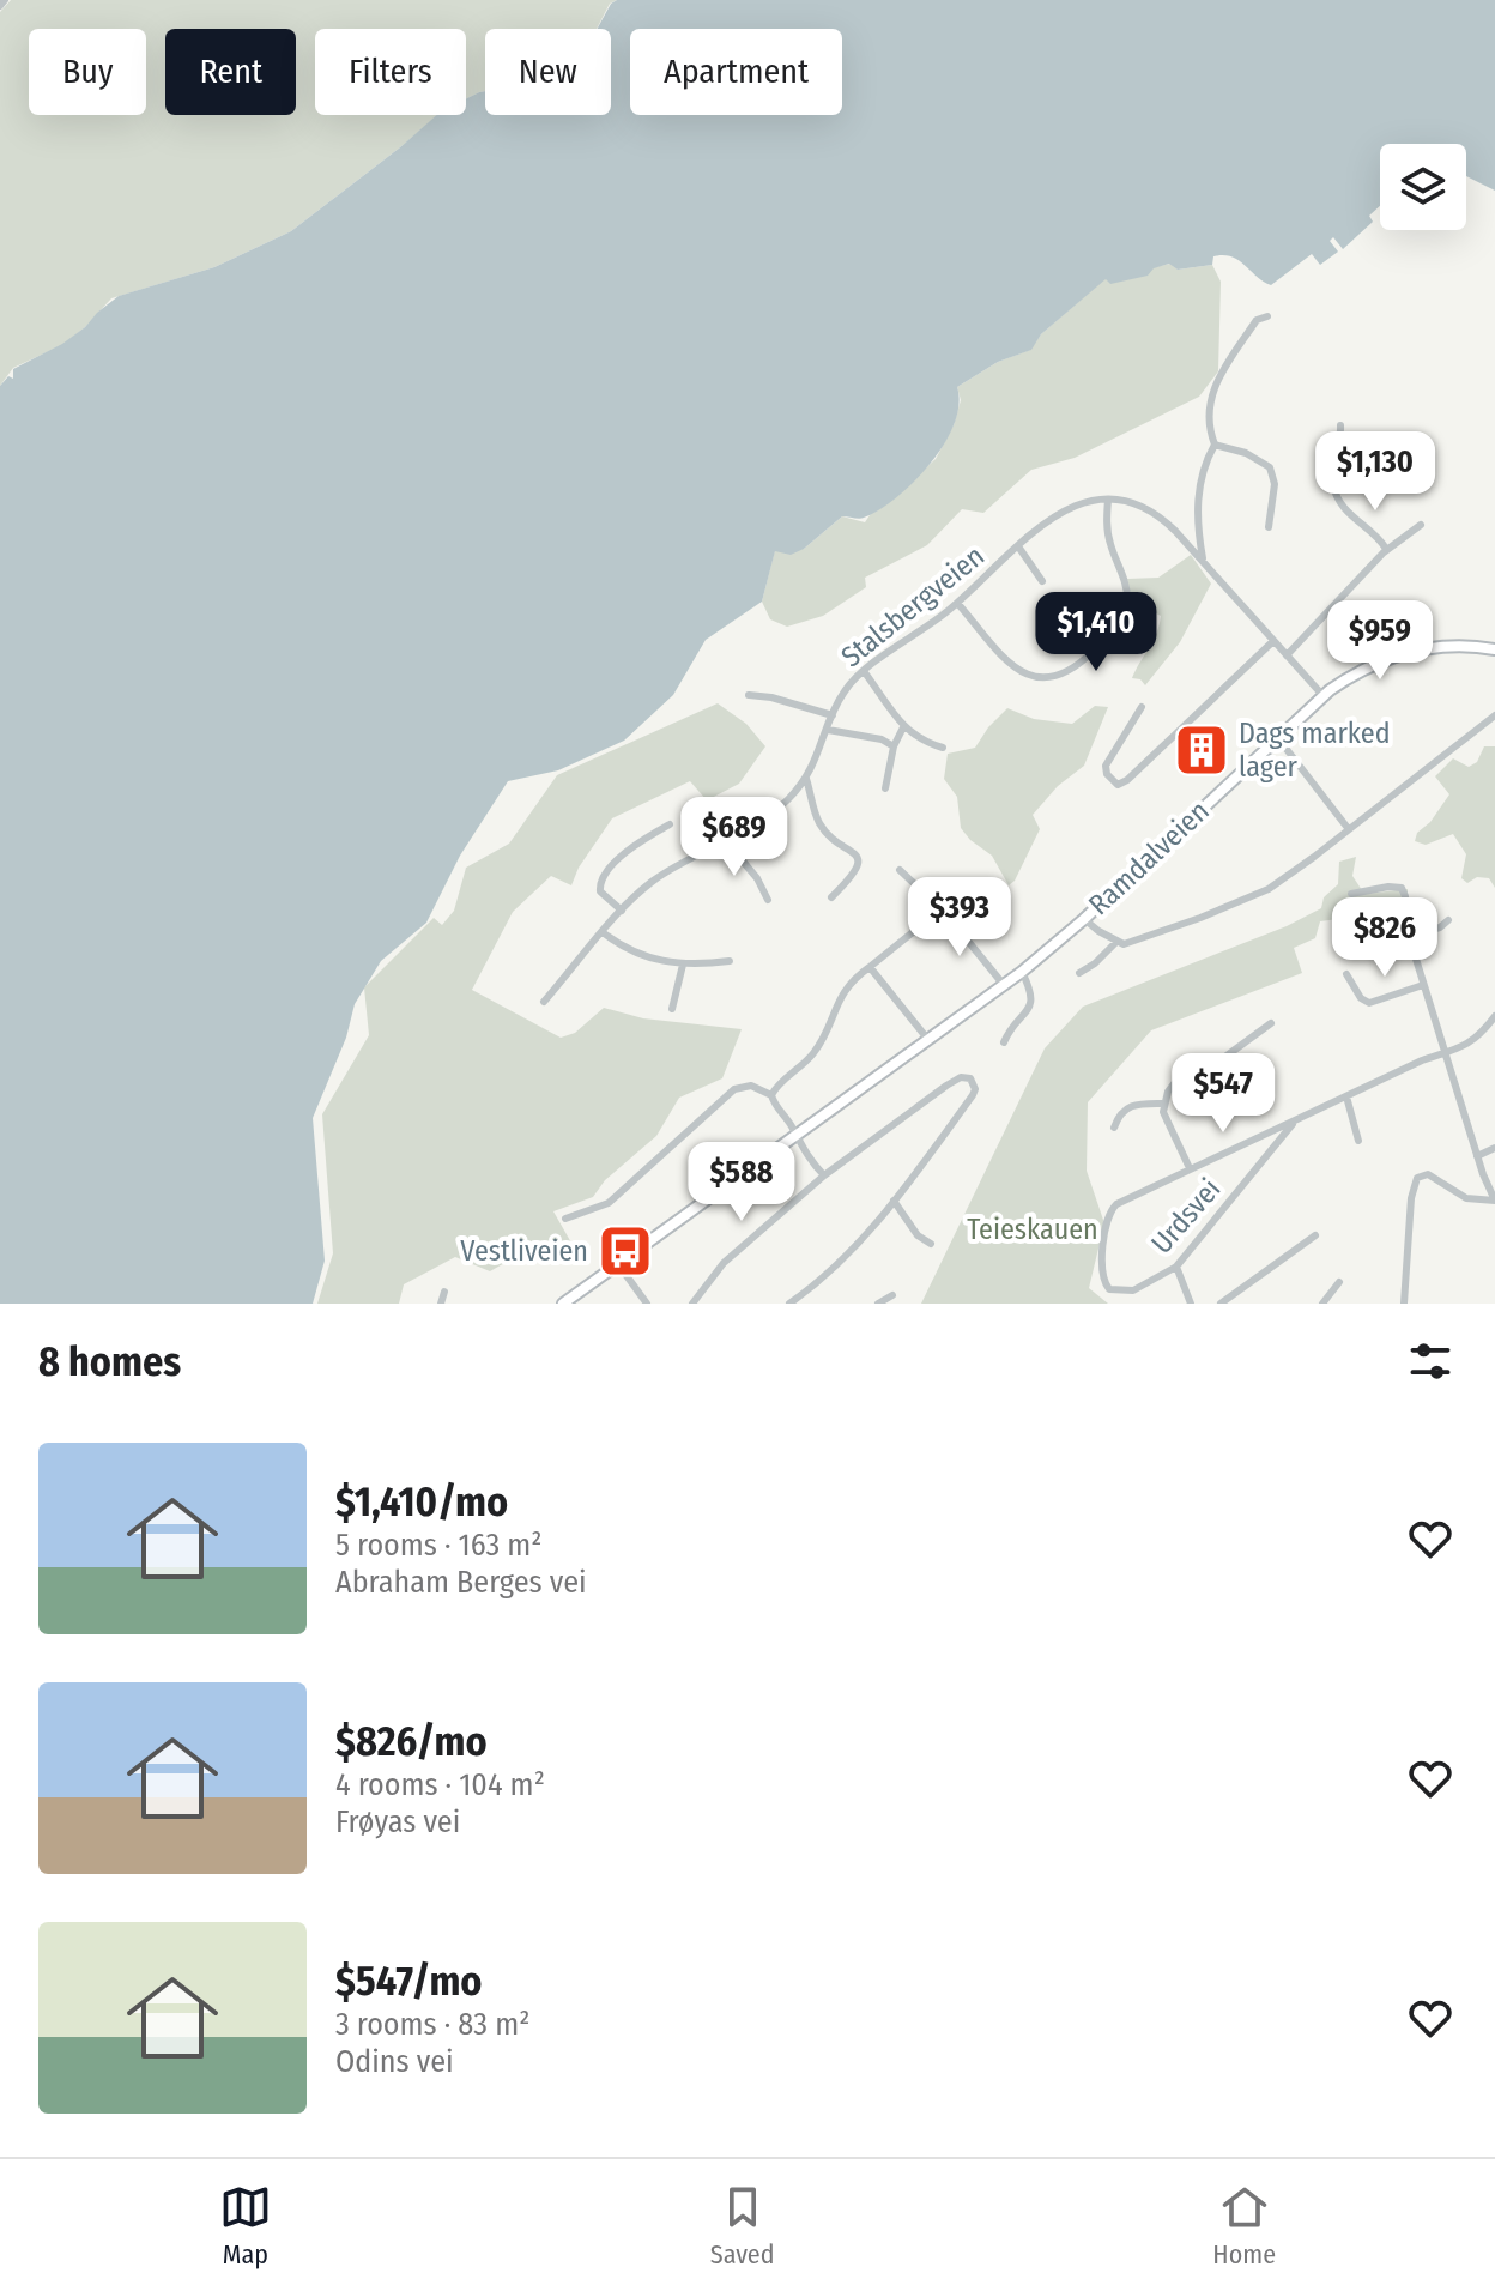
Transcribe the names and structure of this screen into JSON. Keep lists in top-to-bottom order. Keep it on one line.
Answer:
{"streets":{"main road":["Ramdalveien"],"street":["Stalsbergveien","Urdsvei"]},"parks":["Teieskauen"],"places":{"building":["Dags marked lager"],"bus stop":["Vestliveien"]},"page":{"chip":["Buy","Rent","Filters","New","Apartment"],"price":["$1,130","$1,410","$959","$689","$393","$826","$547","$588"],"heading":"8 homes","list":[{"name":"$1,410/mo","note":"5 rooms · 163 m² · Abraham Berges vei"},{"name":"$826/mo","note":"4 rooms · 104 m² · Frøyas vei"},{"name":"$547/mo","note":"3 rooms · 83 m² · Odins vei"}],"tabs":["Map","Saved","Home"]}}
